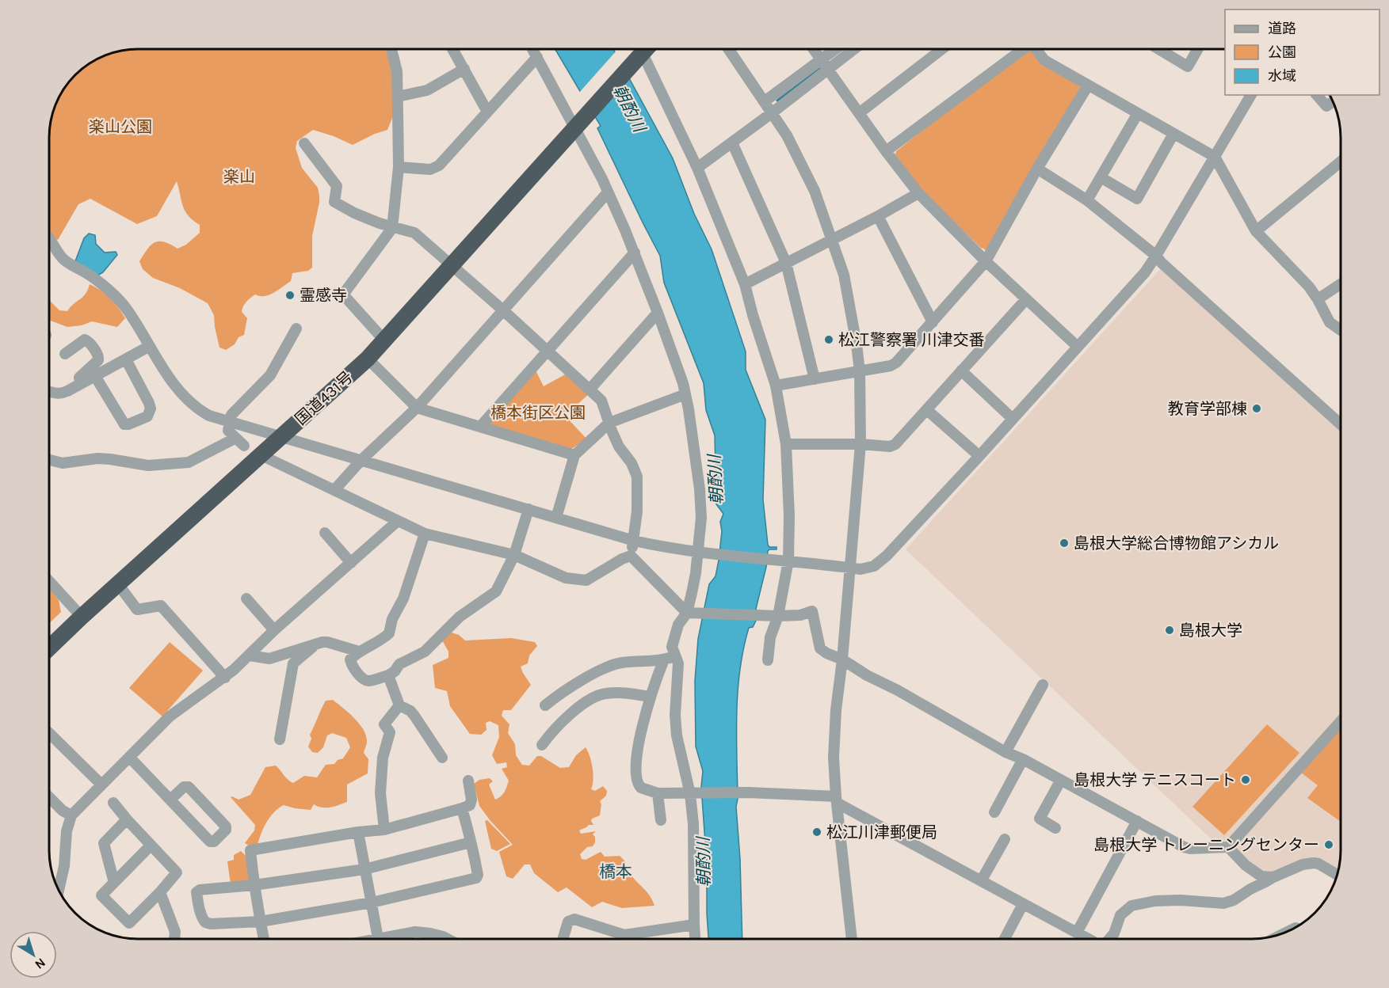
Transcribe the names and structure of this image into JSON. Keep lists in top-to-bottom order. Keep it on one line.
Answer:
{"streets":{"highway":["国道431号"]},"districts":["橋本"],"water":["朝酌川"],"parks":["楽山公園","楽山","橋本街区公園"],"places":["霊感寺","松江警察署 川津交番","教育学部棟","島根大学総合博物館アシカル","島根大学","島根大学 テニスコート","松江川津郵便局","島根大学 トレーニングセンター"],"legend":["道路","公園","水域"],"north":"bottom right"}
